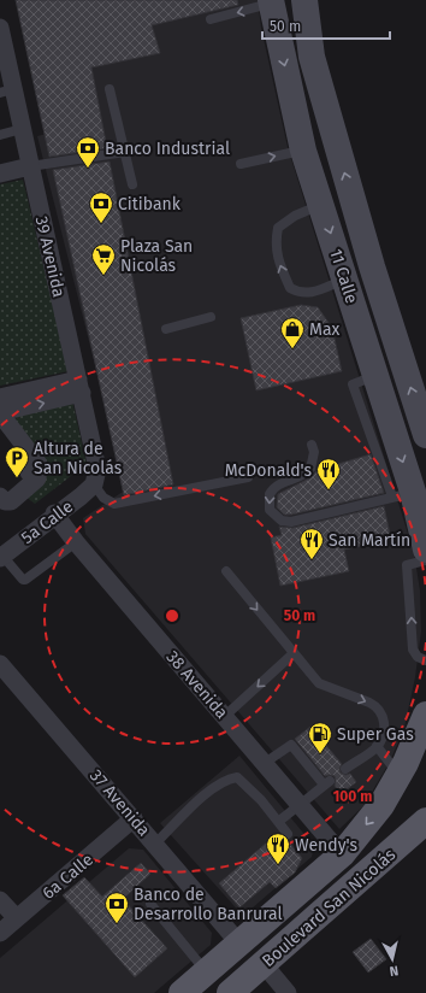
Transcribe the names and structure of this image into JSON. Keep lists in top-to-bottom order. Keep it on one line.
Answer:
{"streets":{"main road":["11 Calle","Boulevard San Nicolás"],"street":["39 Avenida","5a Calle","38 Avenida","37 Avenida","6a Calle"]},"crossings":[["39 Avenida","5a Calle"],["5a Calle","38 Avenida"],["38 Avenida","Boulevard San Nicolás"],["37 Avenida","6a Calle"],["37 Avenida","Boulevard San Nicolás"]],"places":{"bank":["Banco Industrial","Citibank","Banco de Desarrollo Banrural"],"supermarket":["Plaza San Nicolás"],"shop":["Max"],"parking":["Altura de San Nicolás"],"restaurant":["McDonald's","San Martín","Wendy's"],"fuel station":["Super Gas"]},"scale_bar":"50 m","north":"bottom","rings":["50 m","100 m"]}
